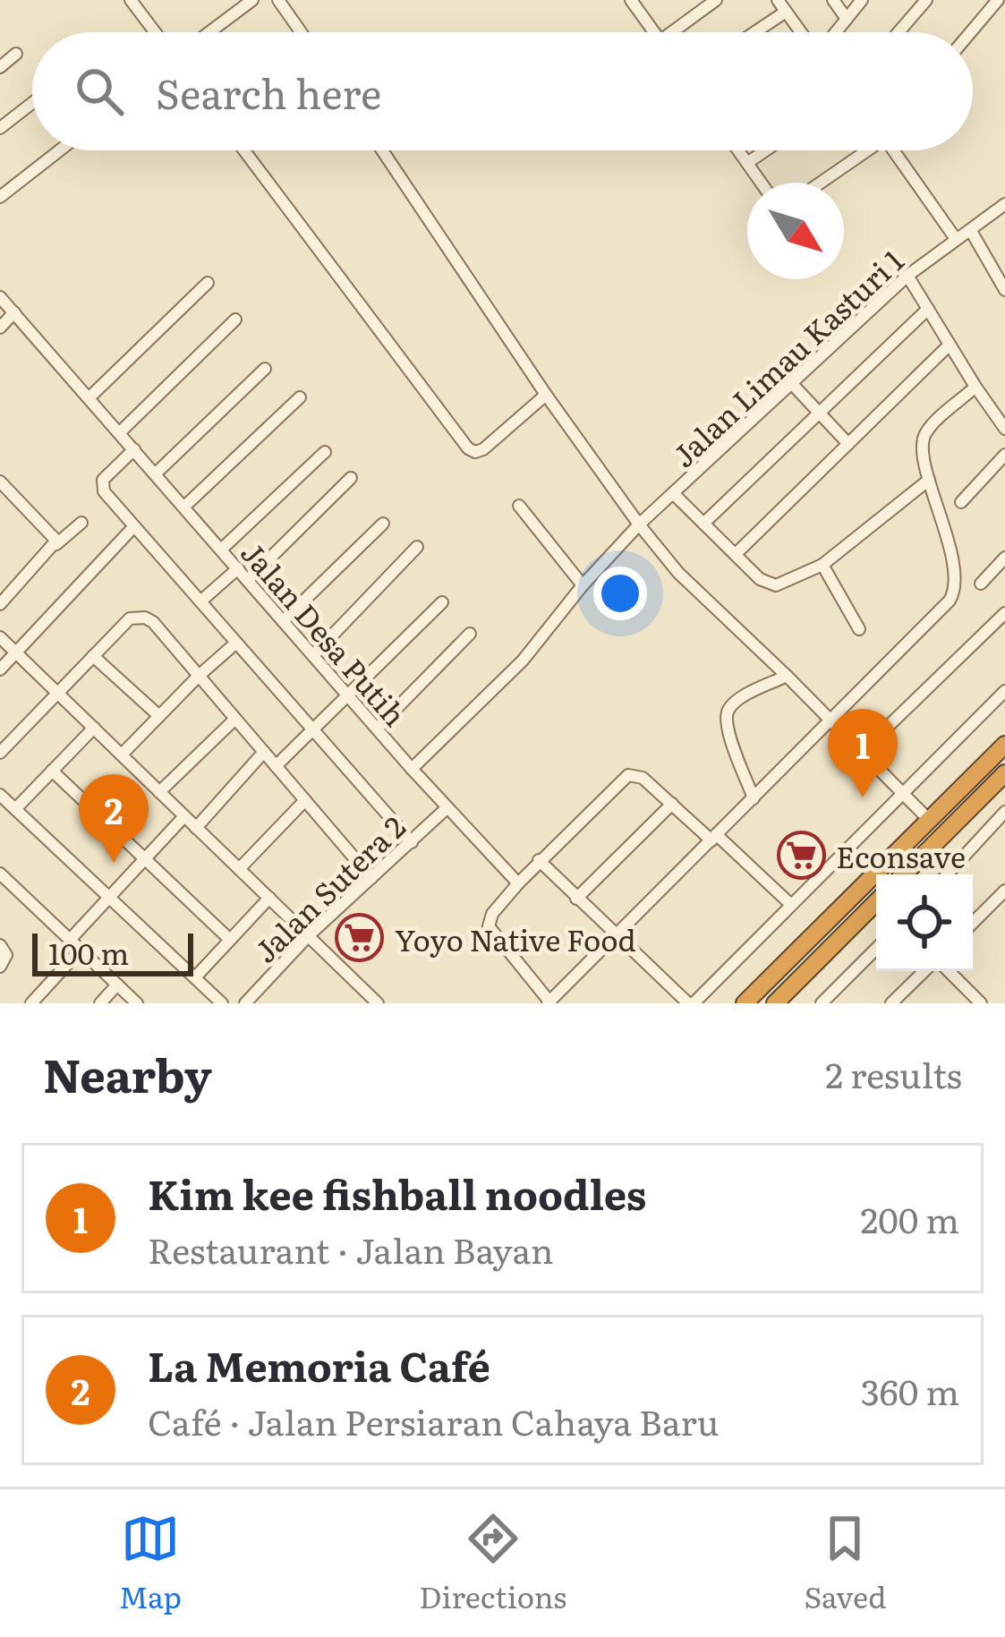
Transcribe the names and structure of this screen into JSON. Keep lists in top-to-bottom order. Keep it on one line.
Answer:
{"streets":{"street":["Jalan Limau Kasturi 1","Jalan Desa Putih","Jalan Sutera 2"]},"crossings":[["Jalan Limau Kasturi 1","Jalan Desa Putih"],["Jalan Desa Putih","Jalan Sutera 2"]],"places":{"supermarket":["Econsave","Yoyo Native Food"]},"scale_bar":"100 m","north":"bottom right","page":{"search":"Search here","pins":["1","2"],"scale":"100 m","heading":["Nearby","2 results"],"list":[{"mark":"1","name":"Kim kee fishball noodles","note":"Restaurant · Jalan Bayan","value":"200 m"},{"mark":"2","name":"La Memoria Café","note":"Café · Jalan Persiaran Cahaya Baru","value":"360 m"}],"nav":["Map","Directions","Saved"]}}
